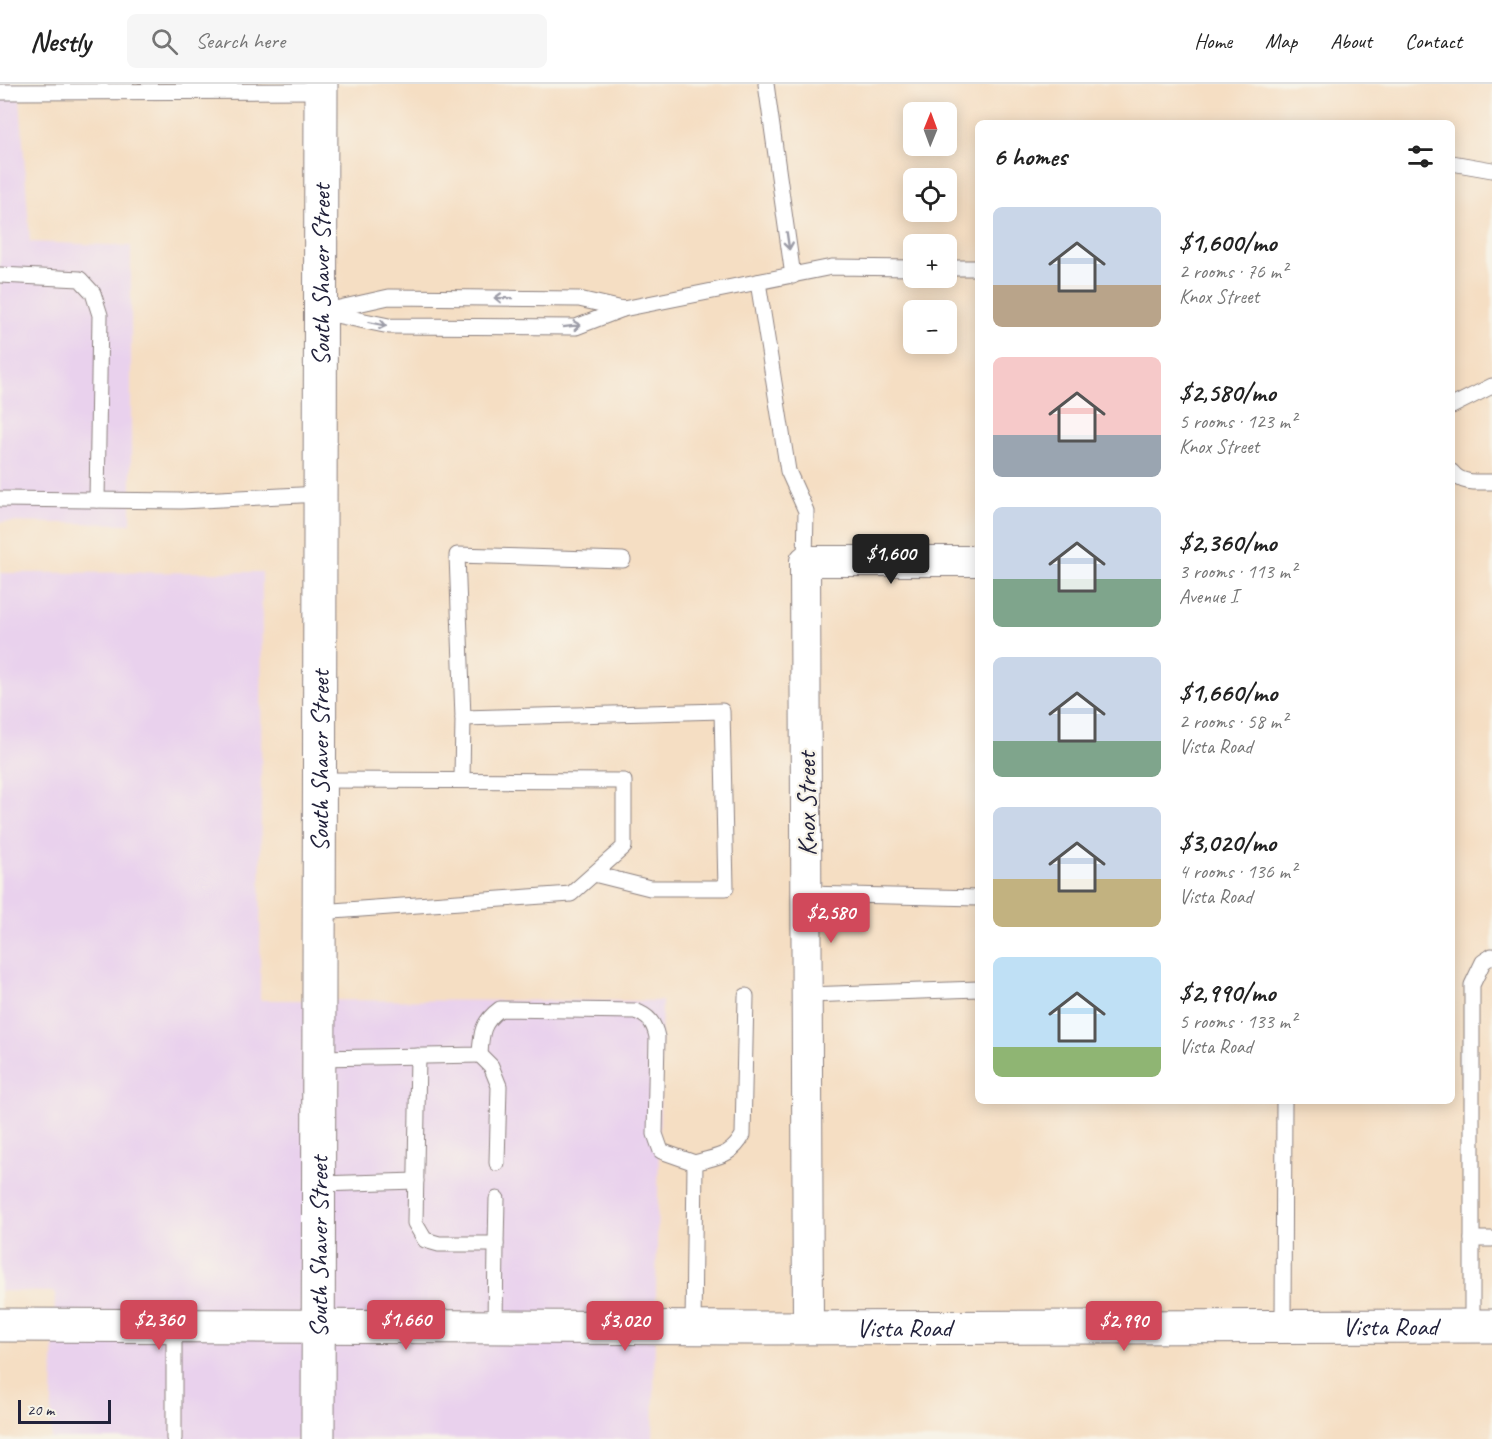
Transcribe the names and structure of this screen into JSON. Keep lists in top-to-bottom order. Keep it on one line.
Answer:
{"streets":{"street":["South Shaver Street","Knox Street","Vista Road"]},"crossings":[["South Shaver Street","Vista Road"],["Knox Street","Vista Road"]],"scale_bar":"20 m","north":"top","page":{"header":"Nestly","search":"Search here","nav":["Home","Map","About","Contact"],"map_buttons":["+","−"],"heading":"6 homes","list":[{"name":"$1,600/mo","note":"2 rooms · 76 m² · Knox Street"},{"name":"$2,580/mo","note":"5 rooms · 123 m² · Knox Street"},{"name":"$2,360/mo","note":"3 rooms · 113 m² · Avenue I"},{"name":"$1,660/mo","note":"2 rooms · 58 m² · Vista Road"},{"name":"$3,020/mo","note":"4 rooms · 136 m² · Vista Road"},{"name":"$2,990/mo","note":"5 rooms · 133 m² · Vista Road"}],"price":["$1,600","$2,580","$2,360","$1,660","$3,020","$2,990"],"scale":"20 m"}}
